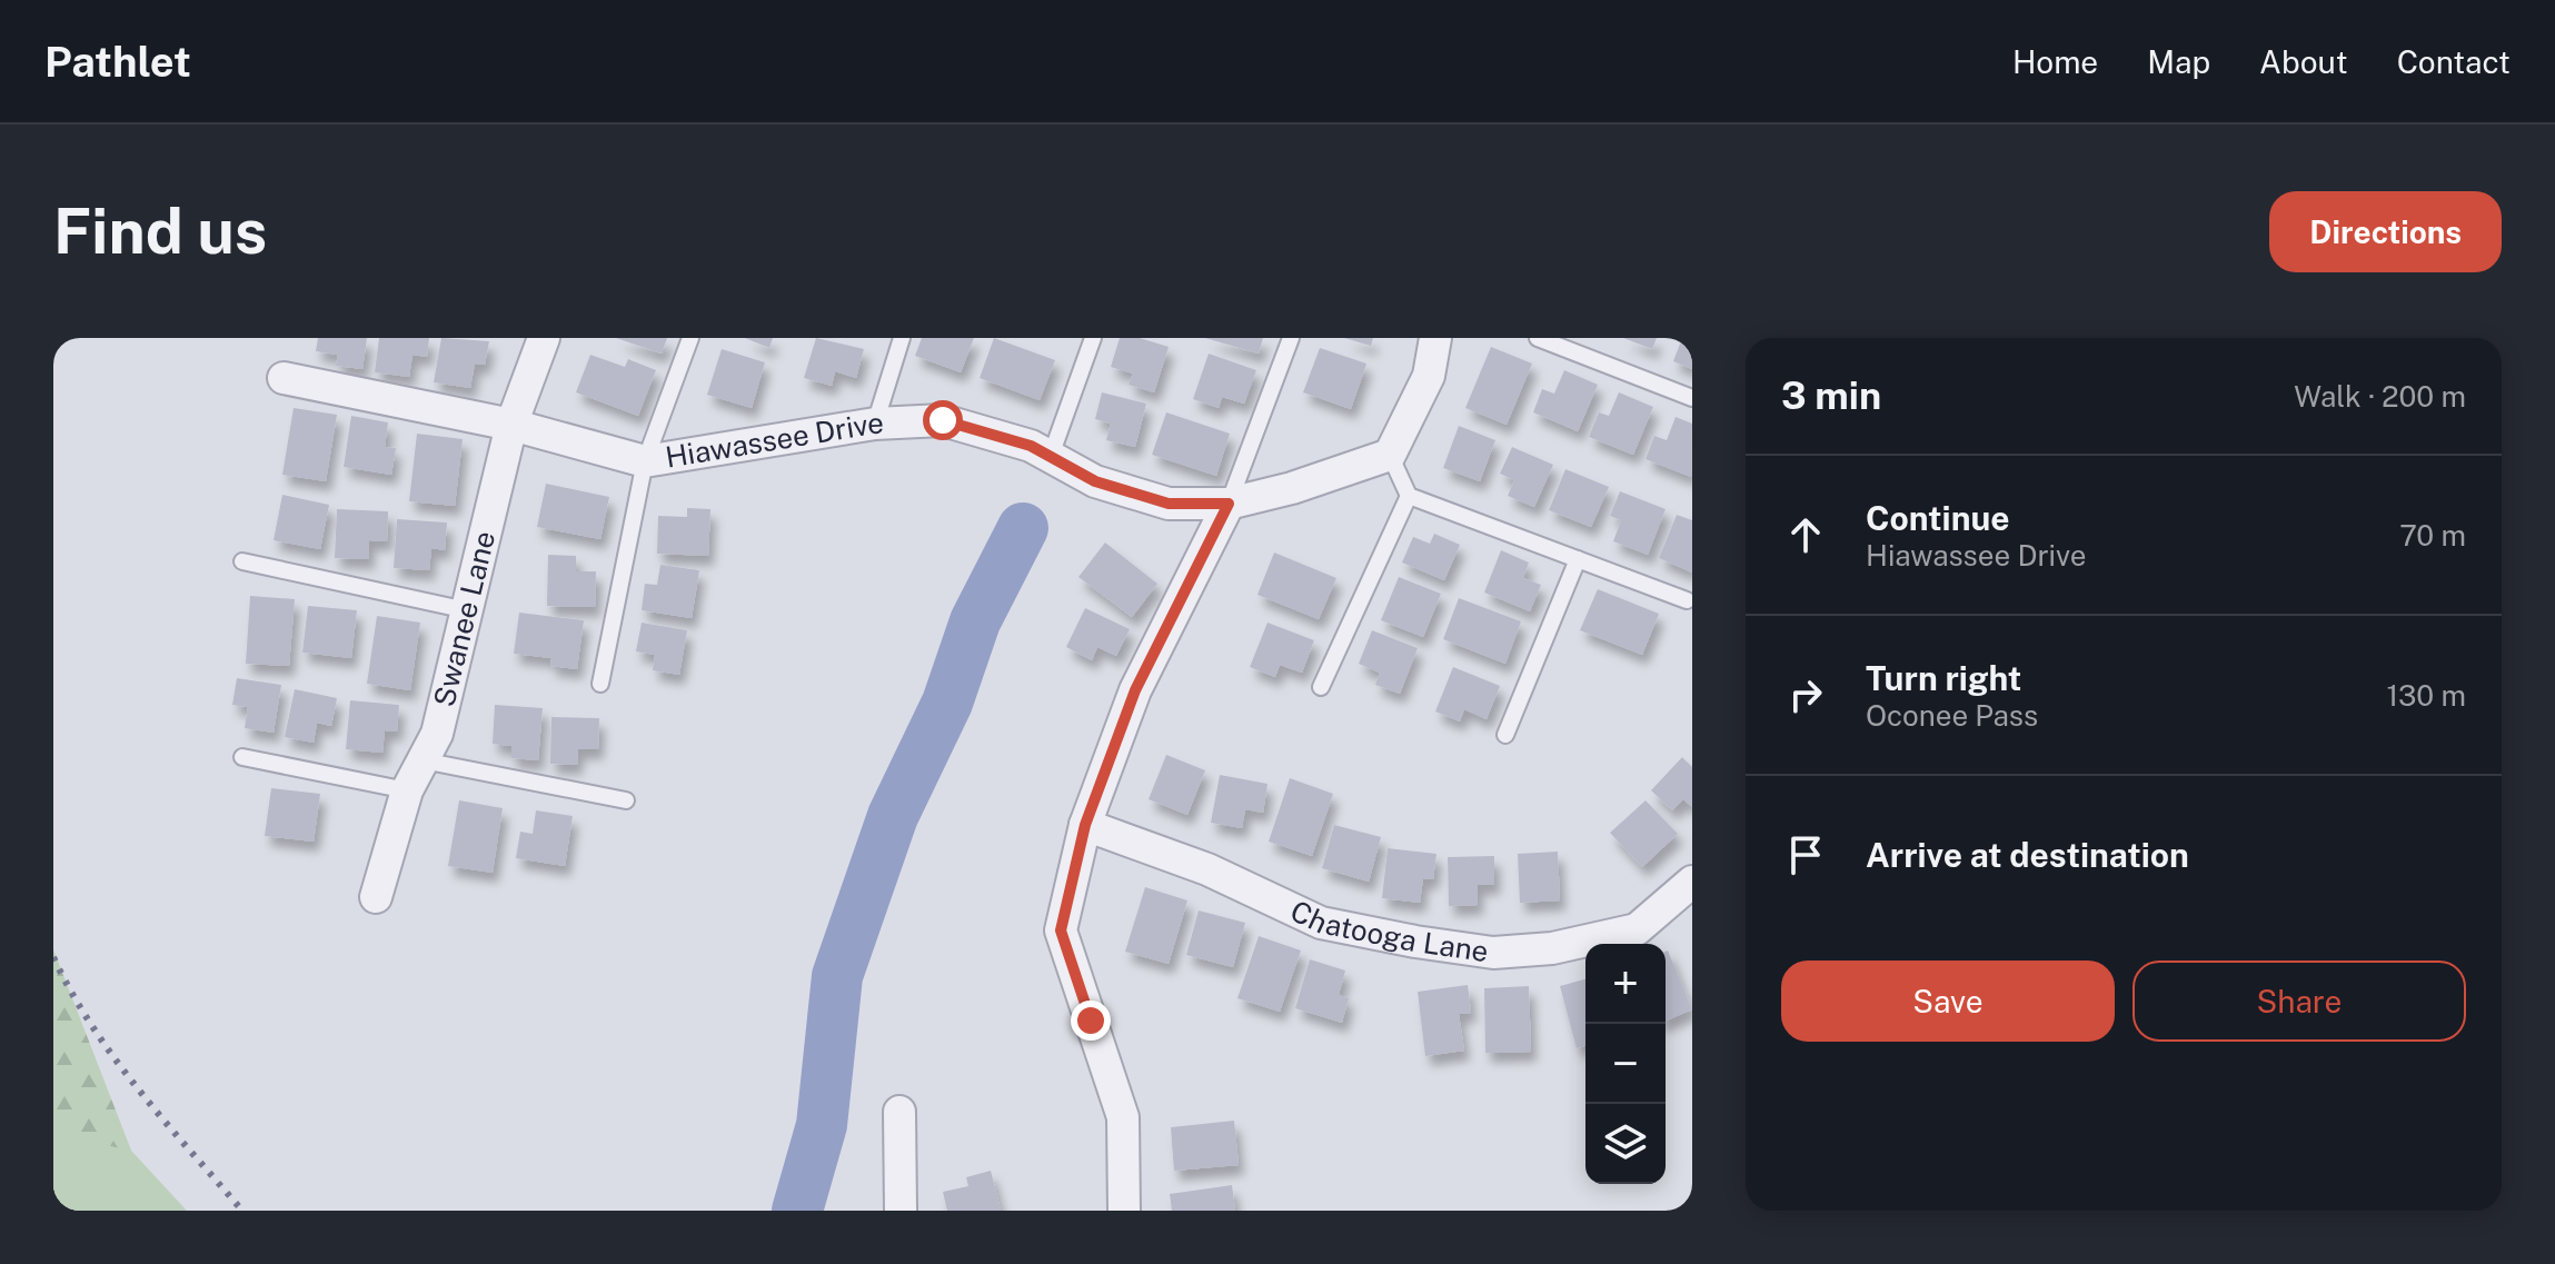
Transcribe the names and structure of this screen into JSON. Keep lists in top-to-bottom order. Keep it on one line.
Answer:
{"streets":{"street":["Hiawassee Drive","Swanee Lane","Chatooga Lane"]},"crossings":[["Hiawassee Drive","Swanee Lane"]],"page":{"header":"Pathlet","nav":["Home","Map","About","Contact"],"buttons":["Directions",["Save","Share"]],"title":"Find us","heading":["3 min","Walk · 200 m"],"list":[["Continue","Hiawassee Drive","70 m"],["Turn right","Oconee Pass","130 m"],"Arrive at destination"],"map_buttons":["+","−"]}}
